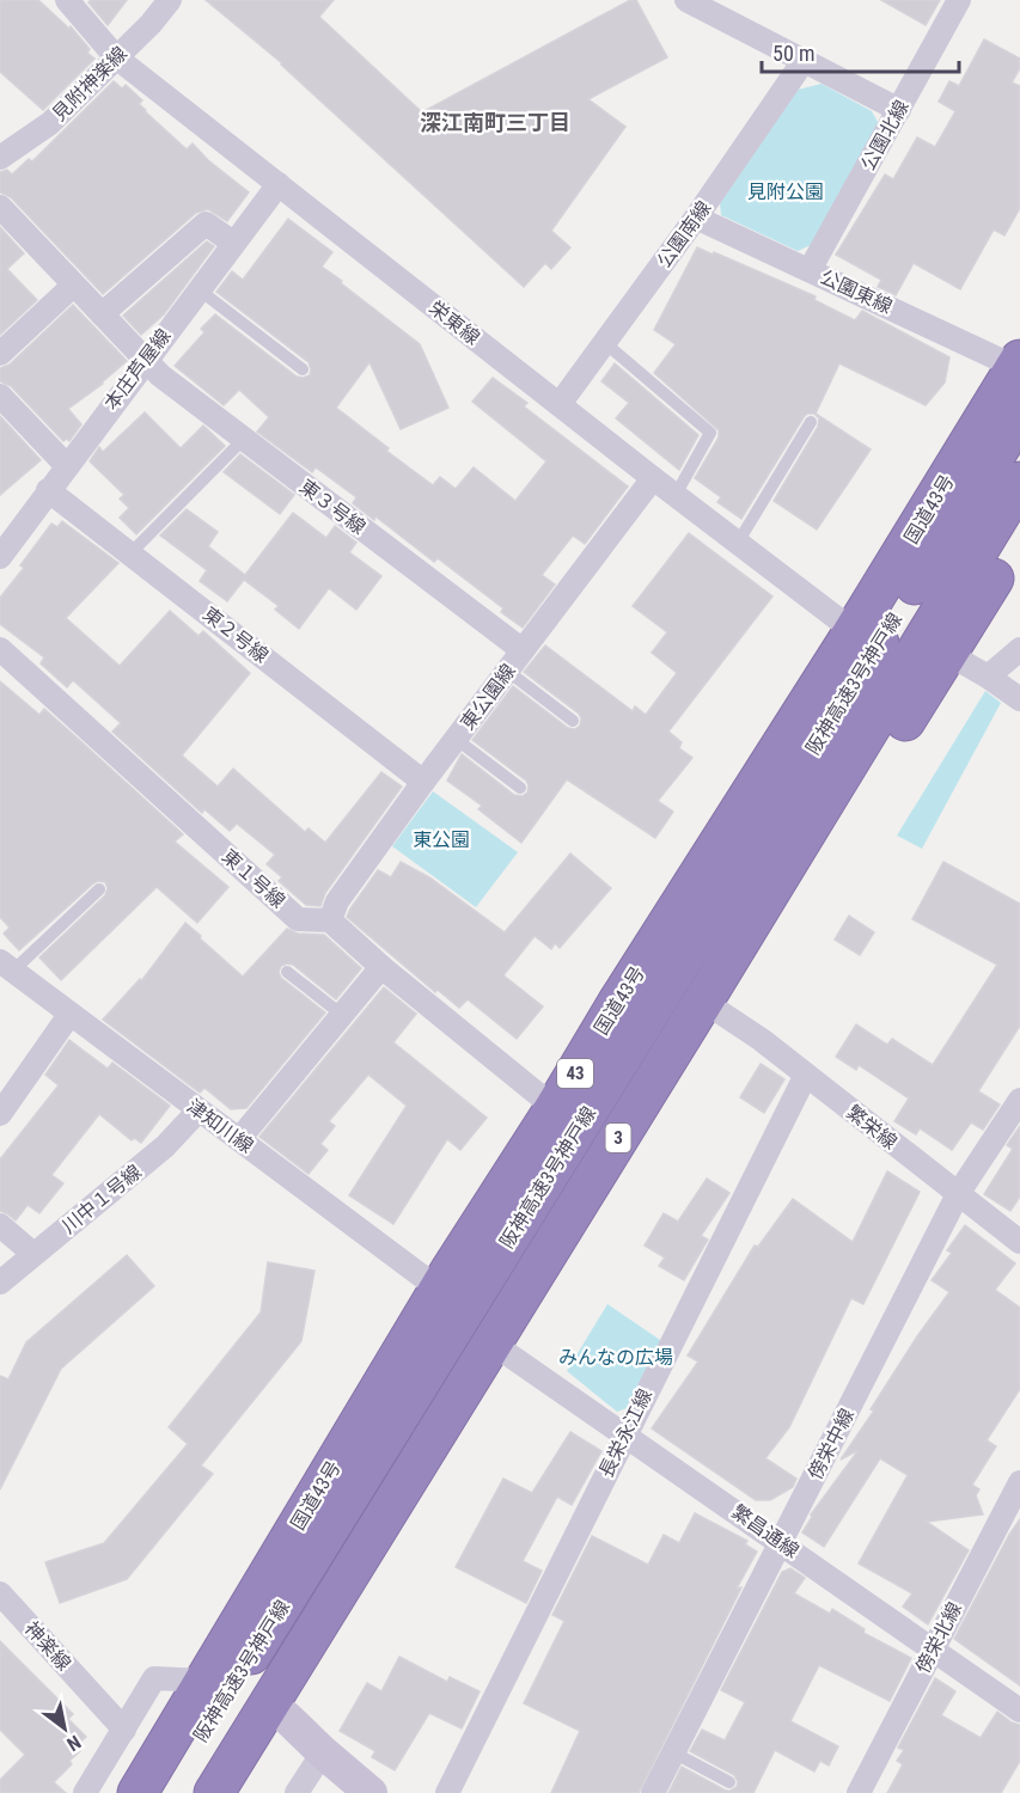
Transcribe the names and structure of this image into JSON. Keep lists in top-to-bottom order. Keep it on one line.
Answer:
{"streets":{"highway":["国道43号","阪神高速3号神戸線","43","3"],"street":["見附神楽線","公園北線","公園南線","公園東線","栄東線","本庄芦屋線","東３号線","東２号線","東公園線","東１号線","津知川線","繁栄線","川中１号線","長栄永江線","傍栄中線","繁昌通線","傍栄北線","神楽線"]},"crossings":[["見附神楽線","栄東線"],["公園北線","公園東線"],["公園南線","公園東線"],["公園南線","栄東線"],["公園東線","国道43号"],["栄東線","本庄芦屋線"],["栄東線","国道43号"],["栄東線","東公園線"],["本庄芦屋線","東３号線"],["本庄芦屋線","東２号線"],["東３号線","東公園線"],["国道43号","津知川線"],["東２号線","東公園線"],["東公園線","東１号線"],["津知川線","川中１号線"],["繁栄線","長栄永江線"],["繁栄線","傍栄中線"],["長栄永江線","繁昌通線"],["傍栄中線","繁昌通線"],["繁昌通線","傍栄北線"]],"districts":["深江南町三丁目"],"parks":["見附公園","東公園","みんなの広場"],"scale_bar":"50 m","north":"bottom right"}
